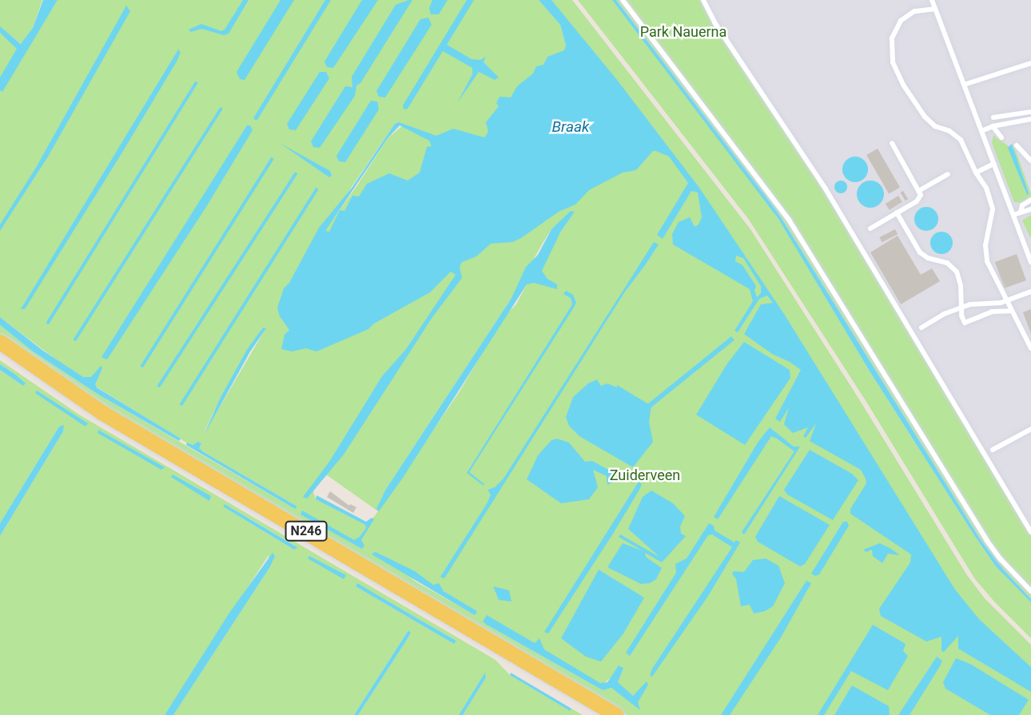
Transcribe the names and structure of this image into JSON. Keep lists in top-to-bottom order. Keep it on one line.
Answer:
{"streets":{"main road":["N246"]},"water":["Braak"],"parks":["Park Nauerna","Zuiderveen"]}
